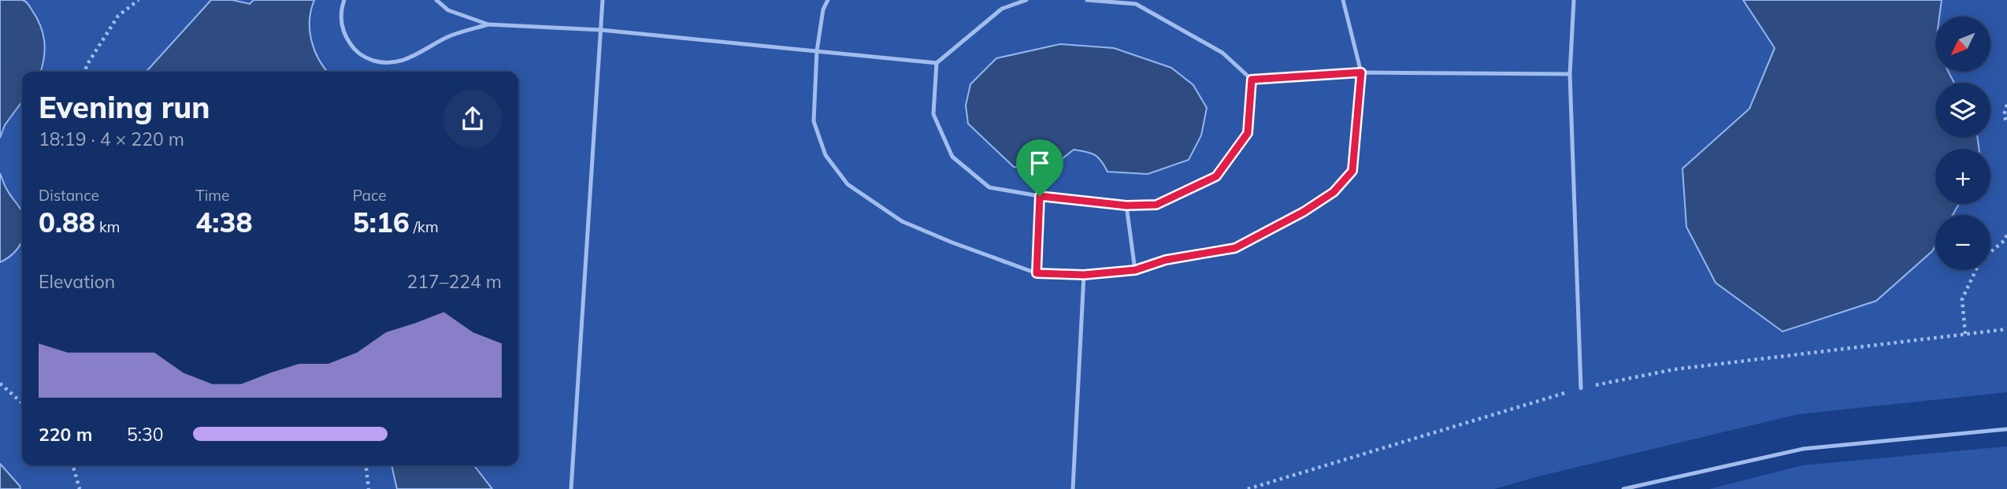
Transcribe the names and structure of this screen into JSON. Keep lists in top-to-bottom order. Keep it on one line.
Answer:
{"north":"bottom left","page":{"map_buttons":["+","−"],"heading":["Evening run","18:19 · 4 × 220 m"],"stats":[["Distance","0.88 km"],["Time","4:38"],["Pace","5:16 /km"]],"chart":["Elevation","217–224 m"],"list":[{"name":"220 m","note":"5:30"}]}}
